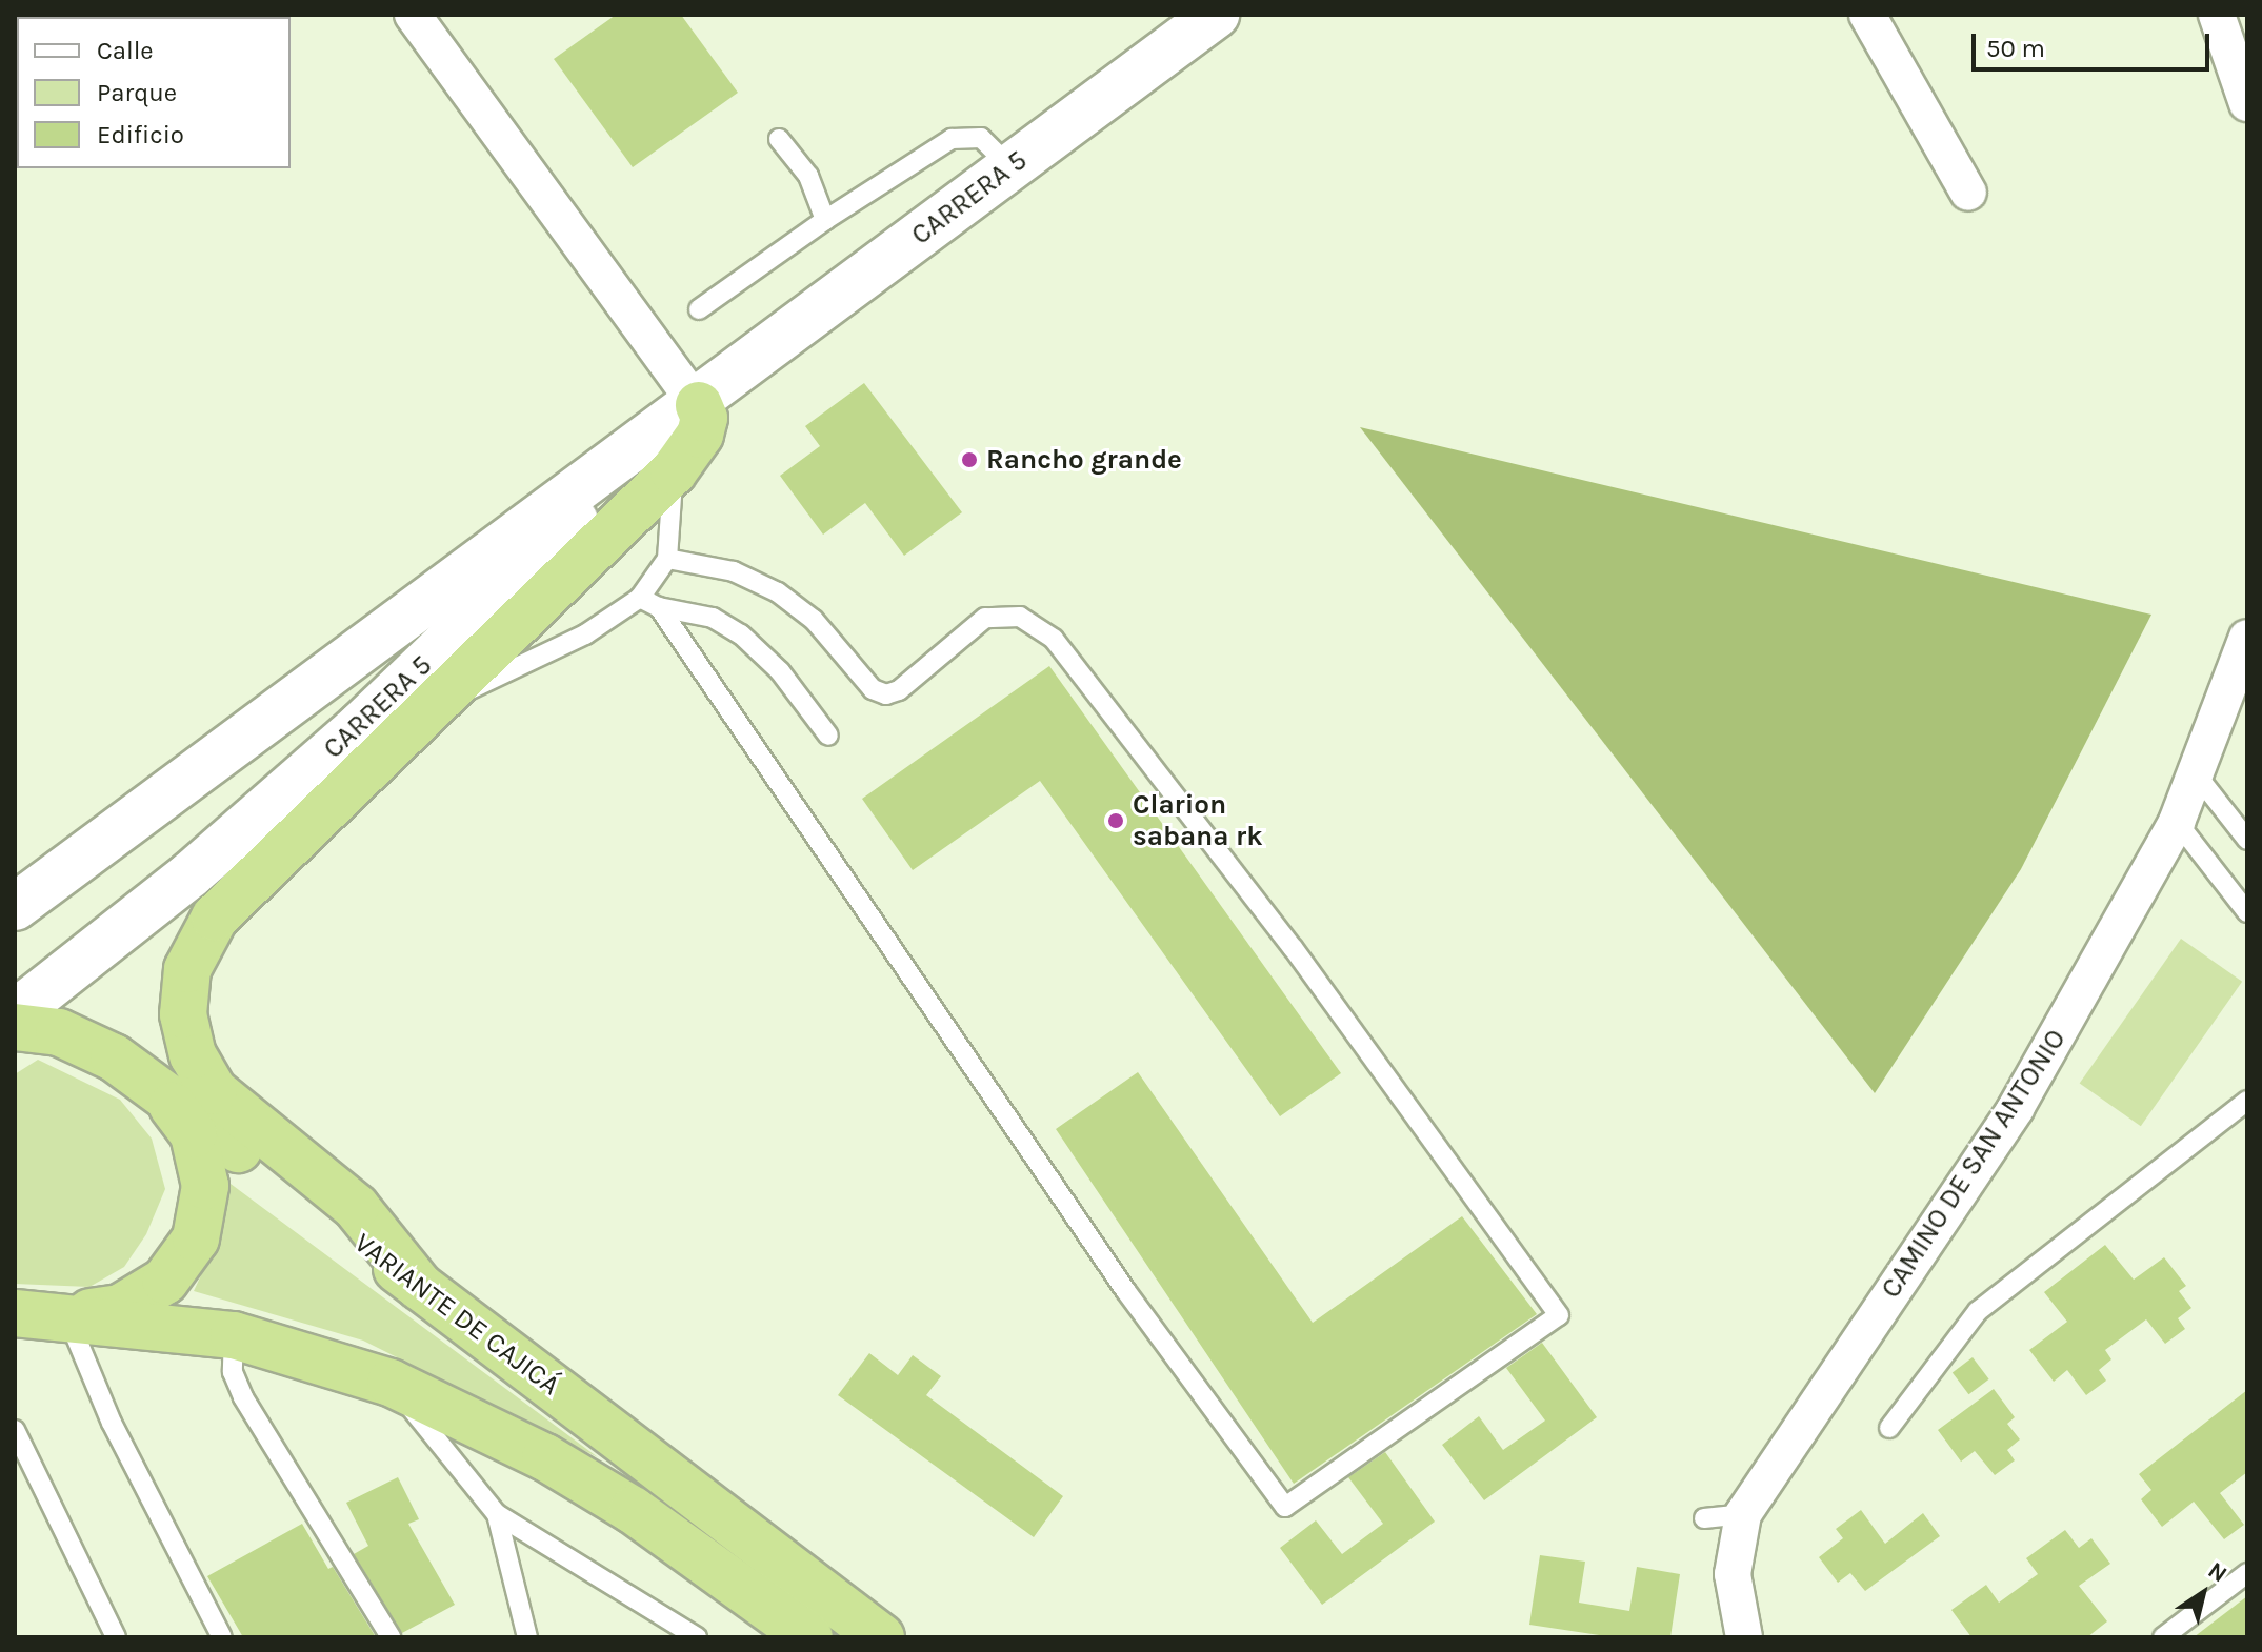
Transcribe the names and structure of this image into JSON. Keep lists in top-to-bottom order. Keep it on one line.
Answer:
{"streets":{"highway":["VARIANTE DE CAJICÁ"],"main road":["CARRERA 5"],"street":["CAMINO DE SAN ANTONIO"]},"places":["Rancho grande","Clarion sabana rk"],"legend":["Calle","Parque","Edificio"],"scale_bar":"50 m","north":"top right"}
